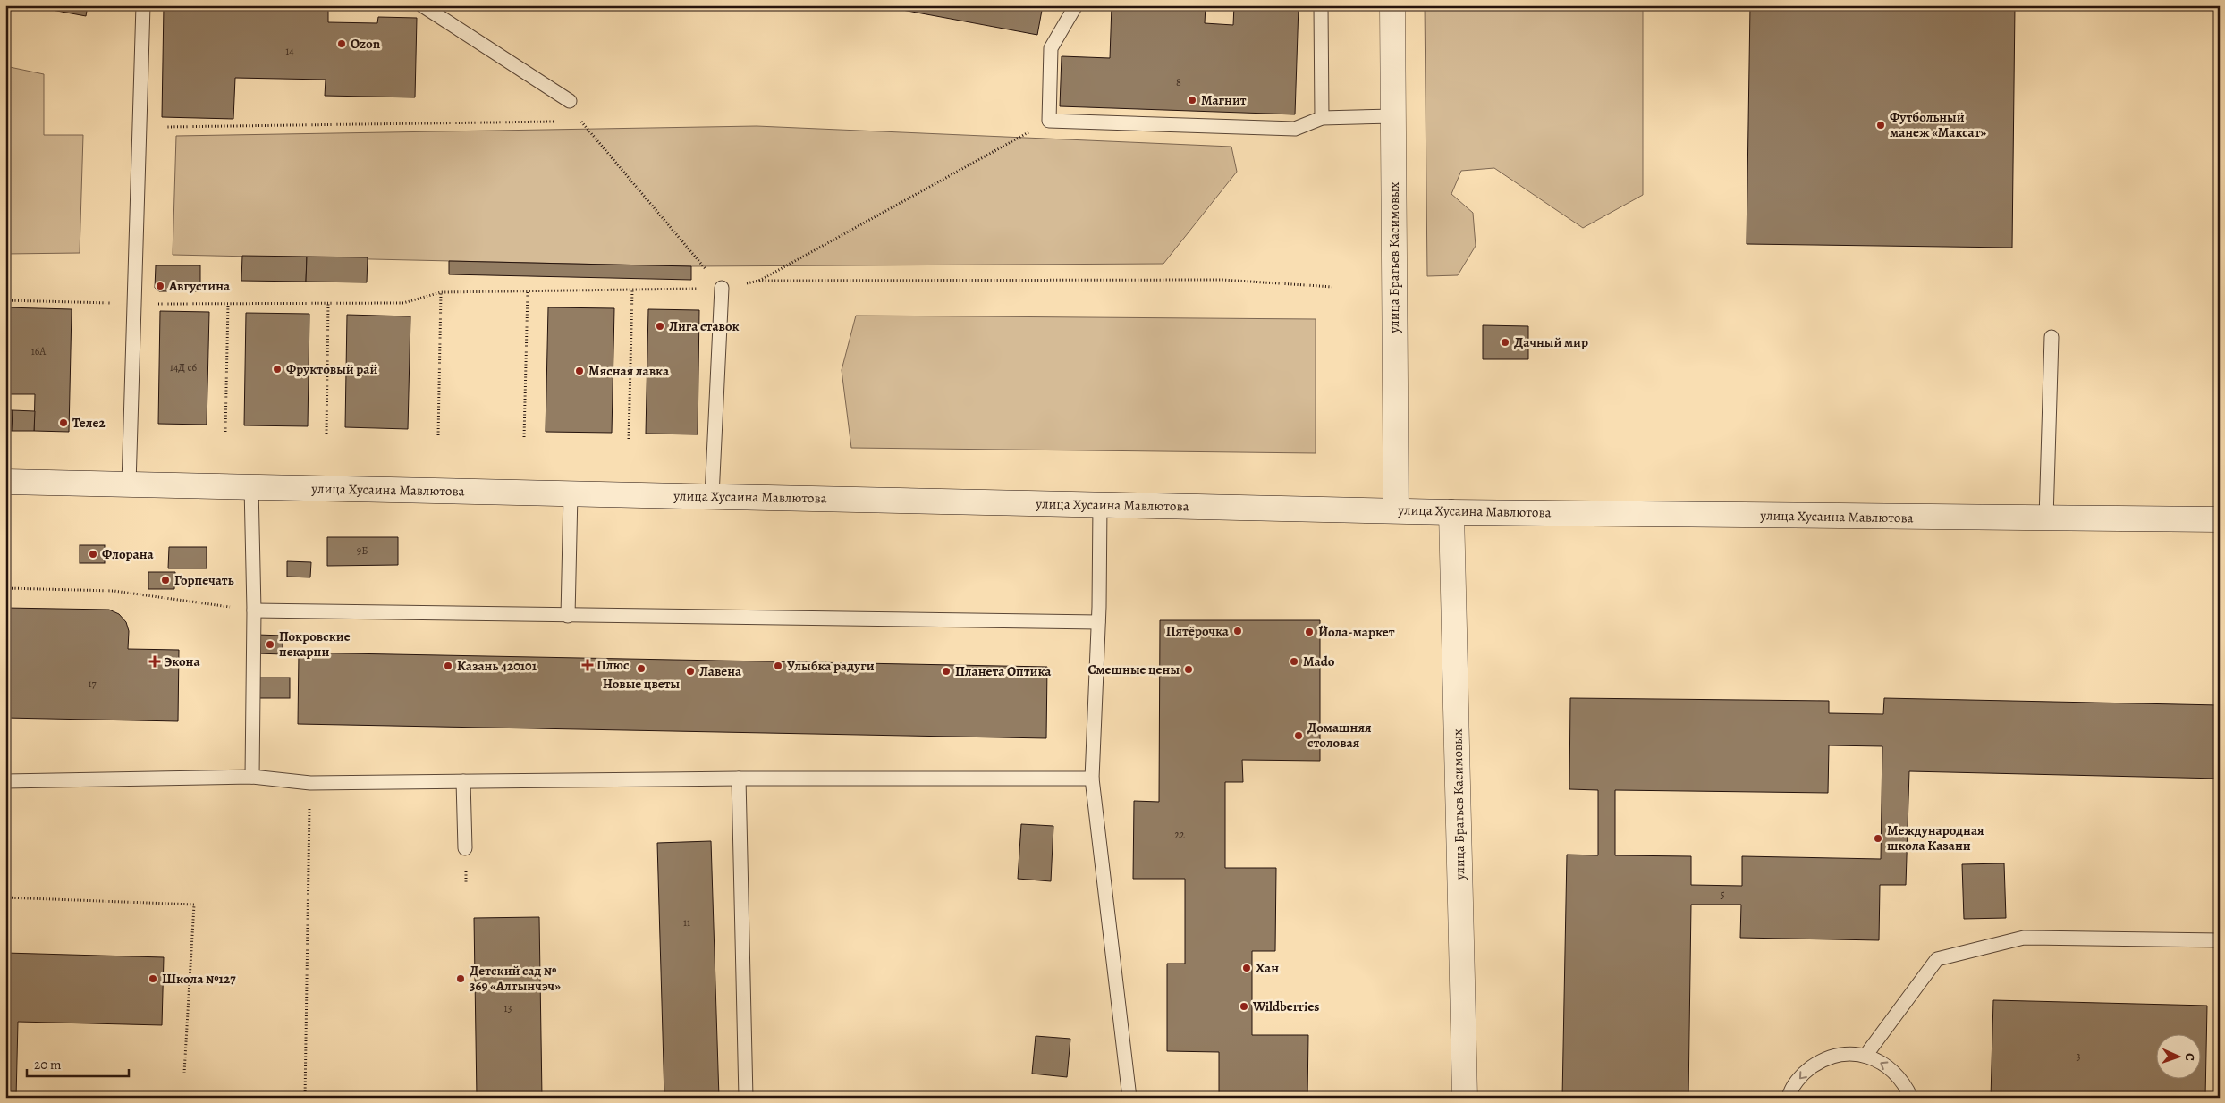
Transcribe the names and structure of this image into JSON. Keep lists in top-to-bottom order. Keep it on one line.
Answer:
{"streets":{"street":["улица Братьев Касимовых","улица Хусаина Мавлютова"]},"crossings":[["улица Братьев Касимовых","улица Хусаина Мавлютова"]],"places":{"other":["Ozon","Магнит","Футбольный манеж «Максат»","Августина","Лига ставок","Дачный мир","Фруктовый рай","Мясная лавка","Теле2","Флорана","Горпечать","Пятёрочка","Йола-маркет","Покровские пекарни","Mado","Казань 420101","Улыбка радуги","Новые цветы","Смешные цены","Лавена","Планета Оптика","Домашняя столовая","Международная школа Казани","Хан","Школа №127","Детский сад № 369 «Алтынчэч»","Wildberries"],"health":["Экона","Плюс"]},"house_numbers":["14","8","16А","14Д с6","9Б","17","22","5","11","13","3"],"scale_bar":"20 m","north":"right"}
